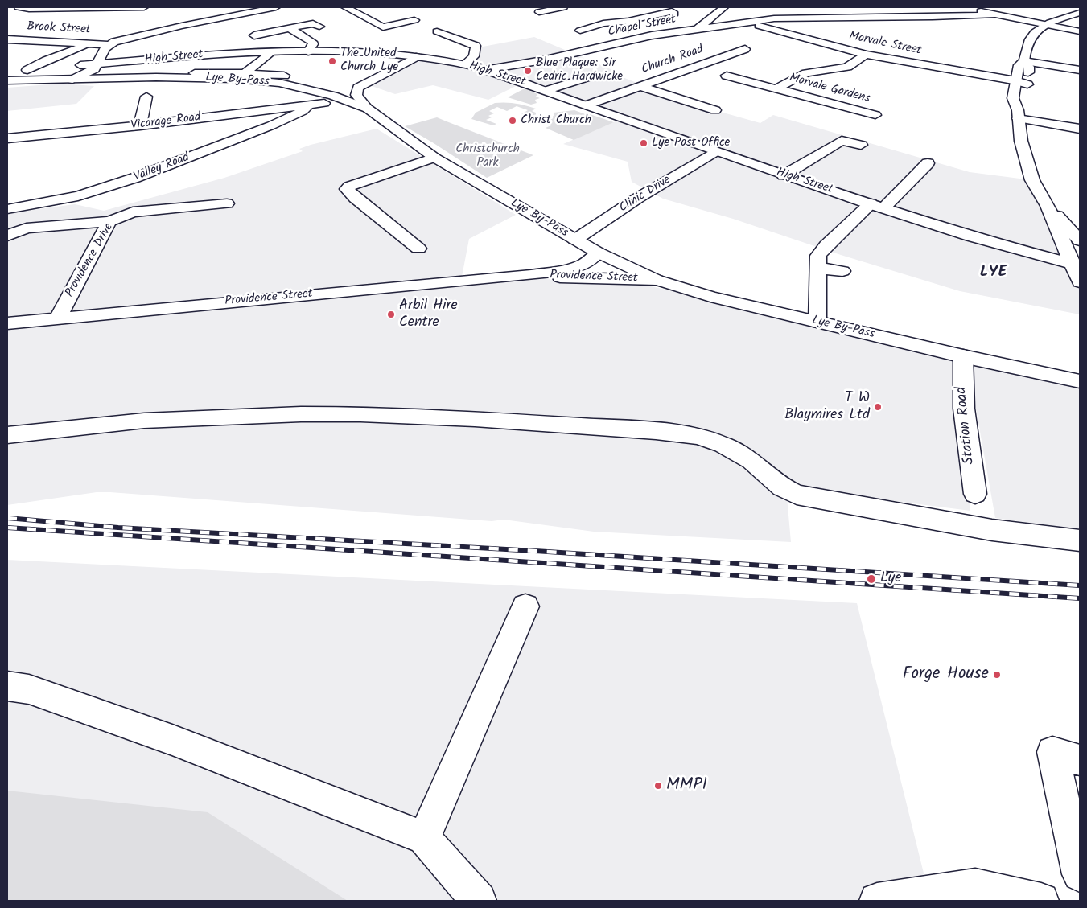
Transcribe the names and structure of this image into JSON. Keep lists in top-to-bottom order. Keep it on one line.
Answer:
{"streets":{"main road":["Chapel Street","Brook Street","Morvale Street","High Street","Church Road","Lye By-Pass","Morvale Gardens","Vicarage Road","Valley Road","Clinic Drive","Providence Drive","Providence Street","Station Road"]},"crossings":[["Chapel Street","Morvale Street"],["Chapel Street","High Street"],["Morvale Street","Morvale Gardens"],["High Street","Church Road"],["High Street","Clinic Drive"],["Lye By-Pass","Clinic Drive"],["Lye By-Pass","Providence Street"],["Lye By-Pass","Station Road"],["Vicarage Road","Valley Road"],["Providence Drive","Providence Street"]],"districts":["LYE"],"parks":["Christchurch Park"],"places":["The United Church Lye","Blue Plaque: Sir Cedric Hardwicke","Christ Church","Lye Post Office","Arbil Hire Centre","T W Blaymires Ltd","Lye","Forge House","MMPI"]}
